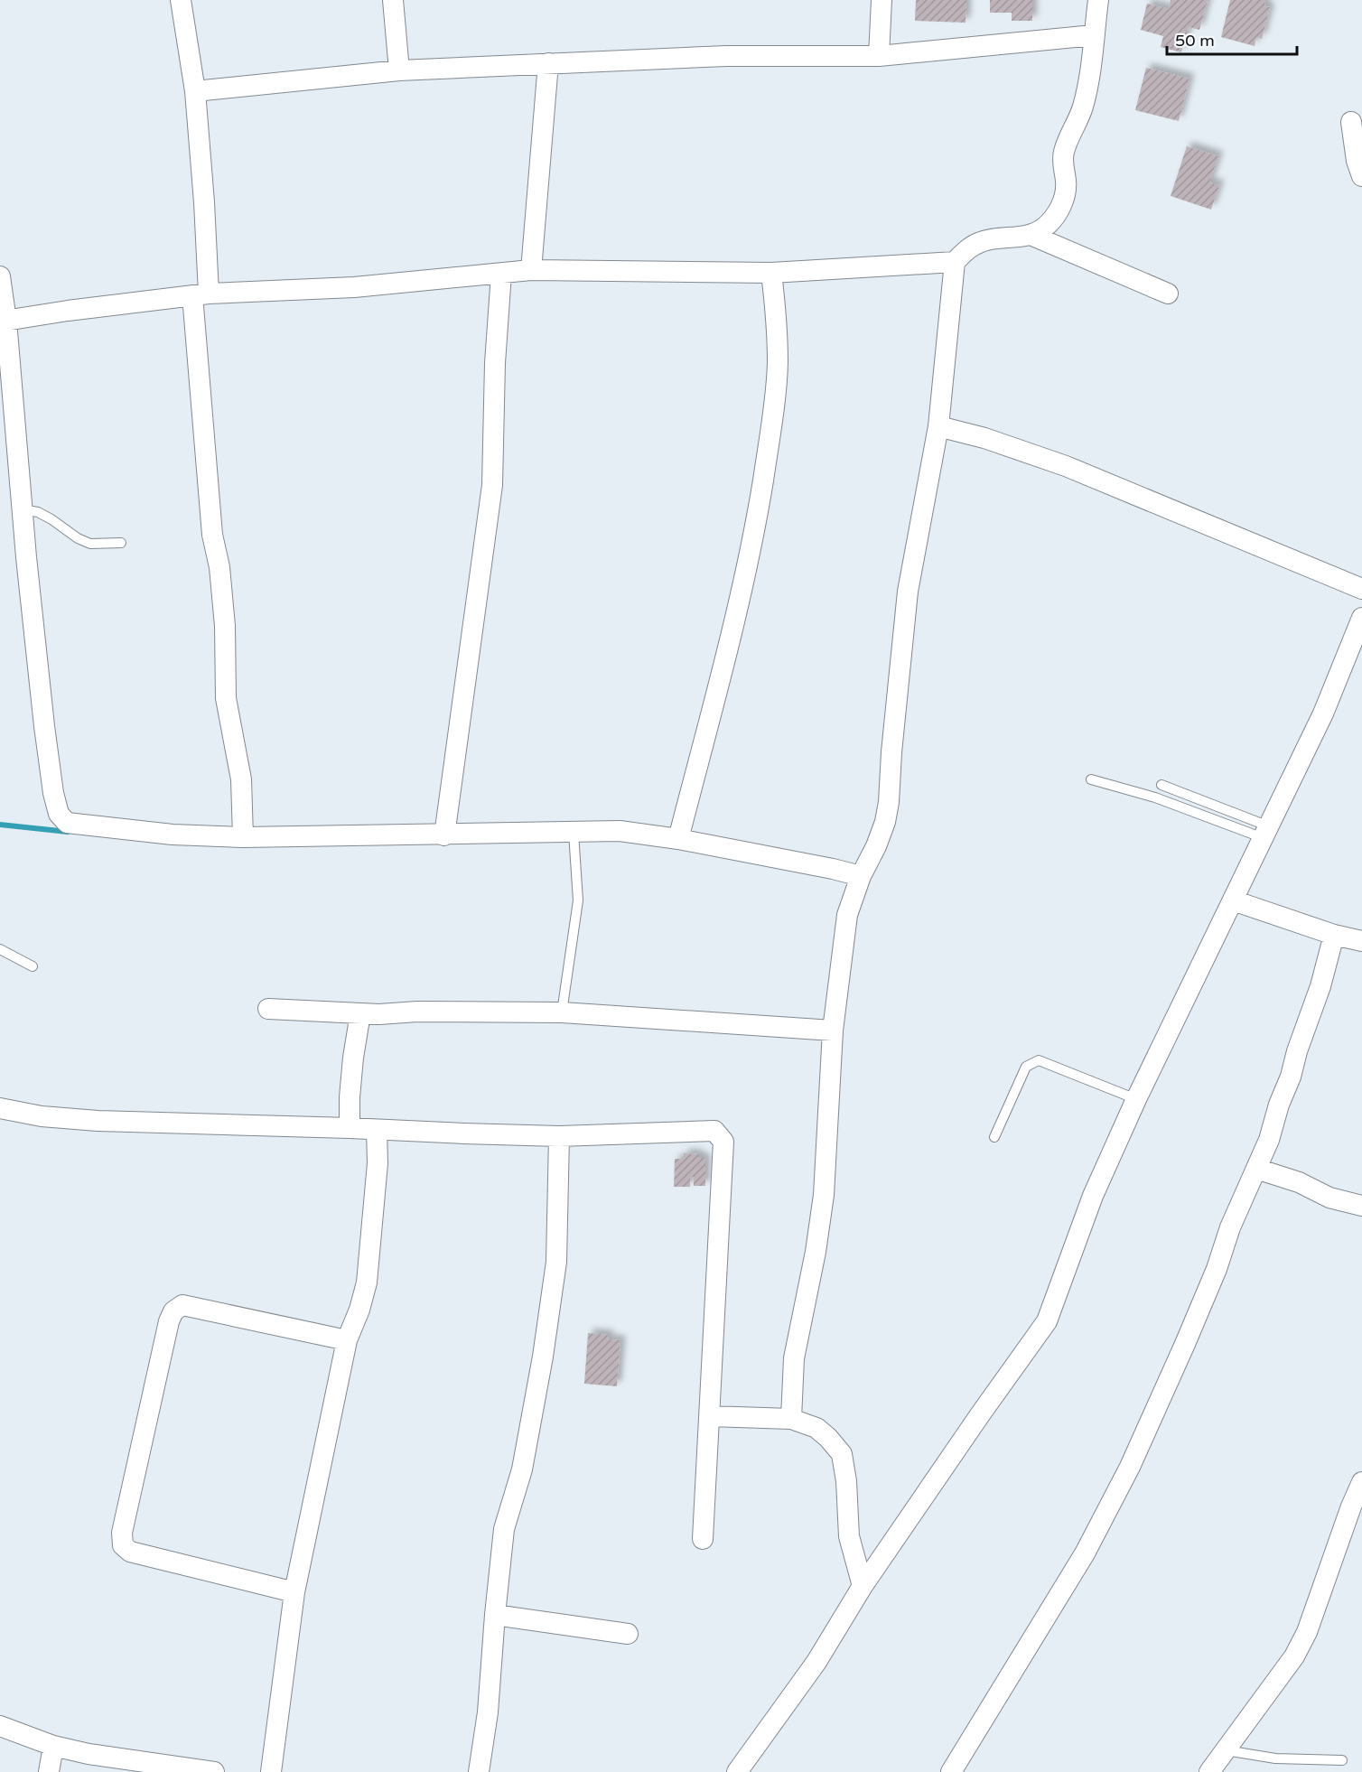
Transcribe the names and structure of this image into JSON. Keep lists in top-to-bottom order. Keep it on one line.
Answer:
{"scale_bar":"50 m"}
